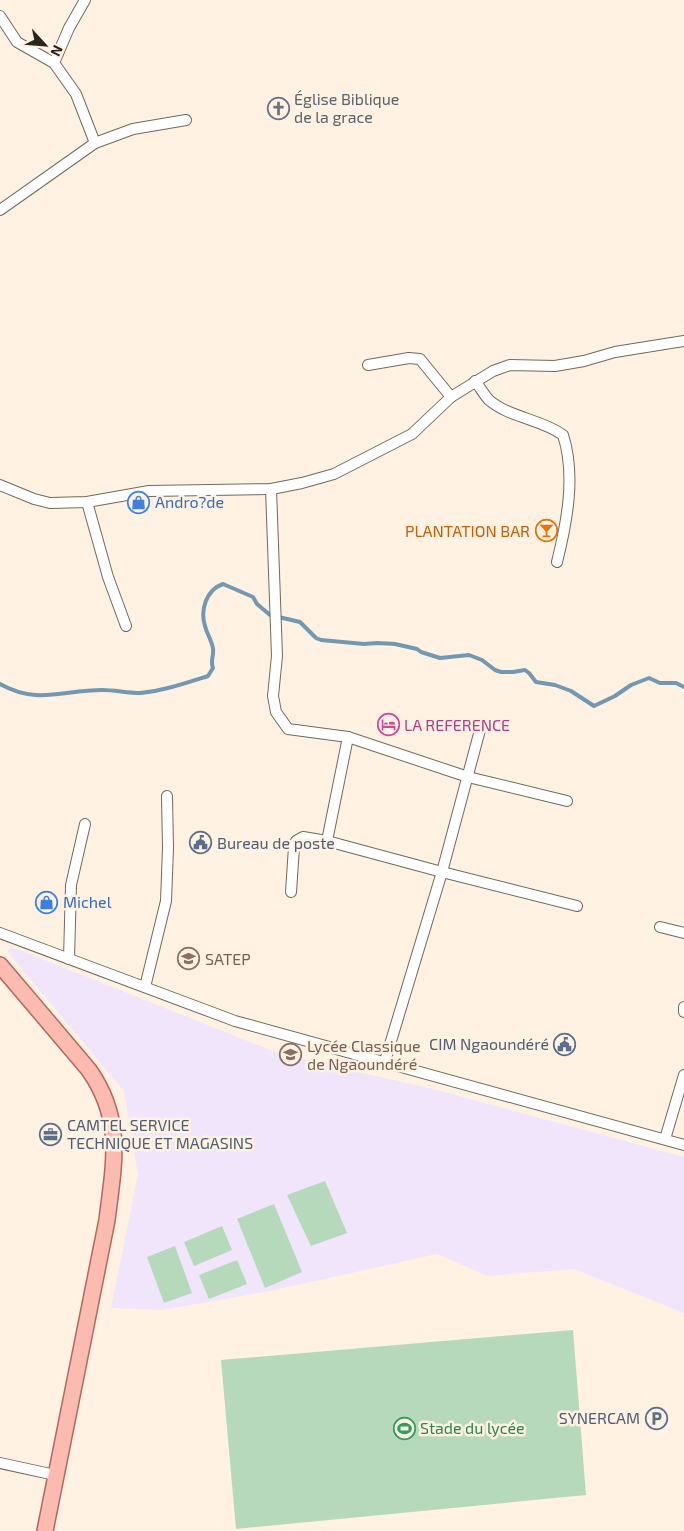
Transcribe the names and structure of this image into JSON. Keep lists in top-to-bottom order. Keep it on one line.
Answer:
{"places":{"church":["Église Biblique de la grace"],"shop":["Andro?de","Michel"],"bar":["PLANTATION BAR"],"hotel":["LA REFERENCE"],"public building":["Bureau de poste","CIM Ngaoundéré"],"school or university":["SATEP","Lycée Classique de Ngaoundéré"],"office":["CAMTEL SERVICE TECHNIQUE ET MAGASINS"],"parking":["SYNERCAM"],"sports":["Stade du lycée"]},"north":"bottom right"}
